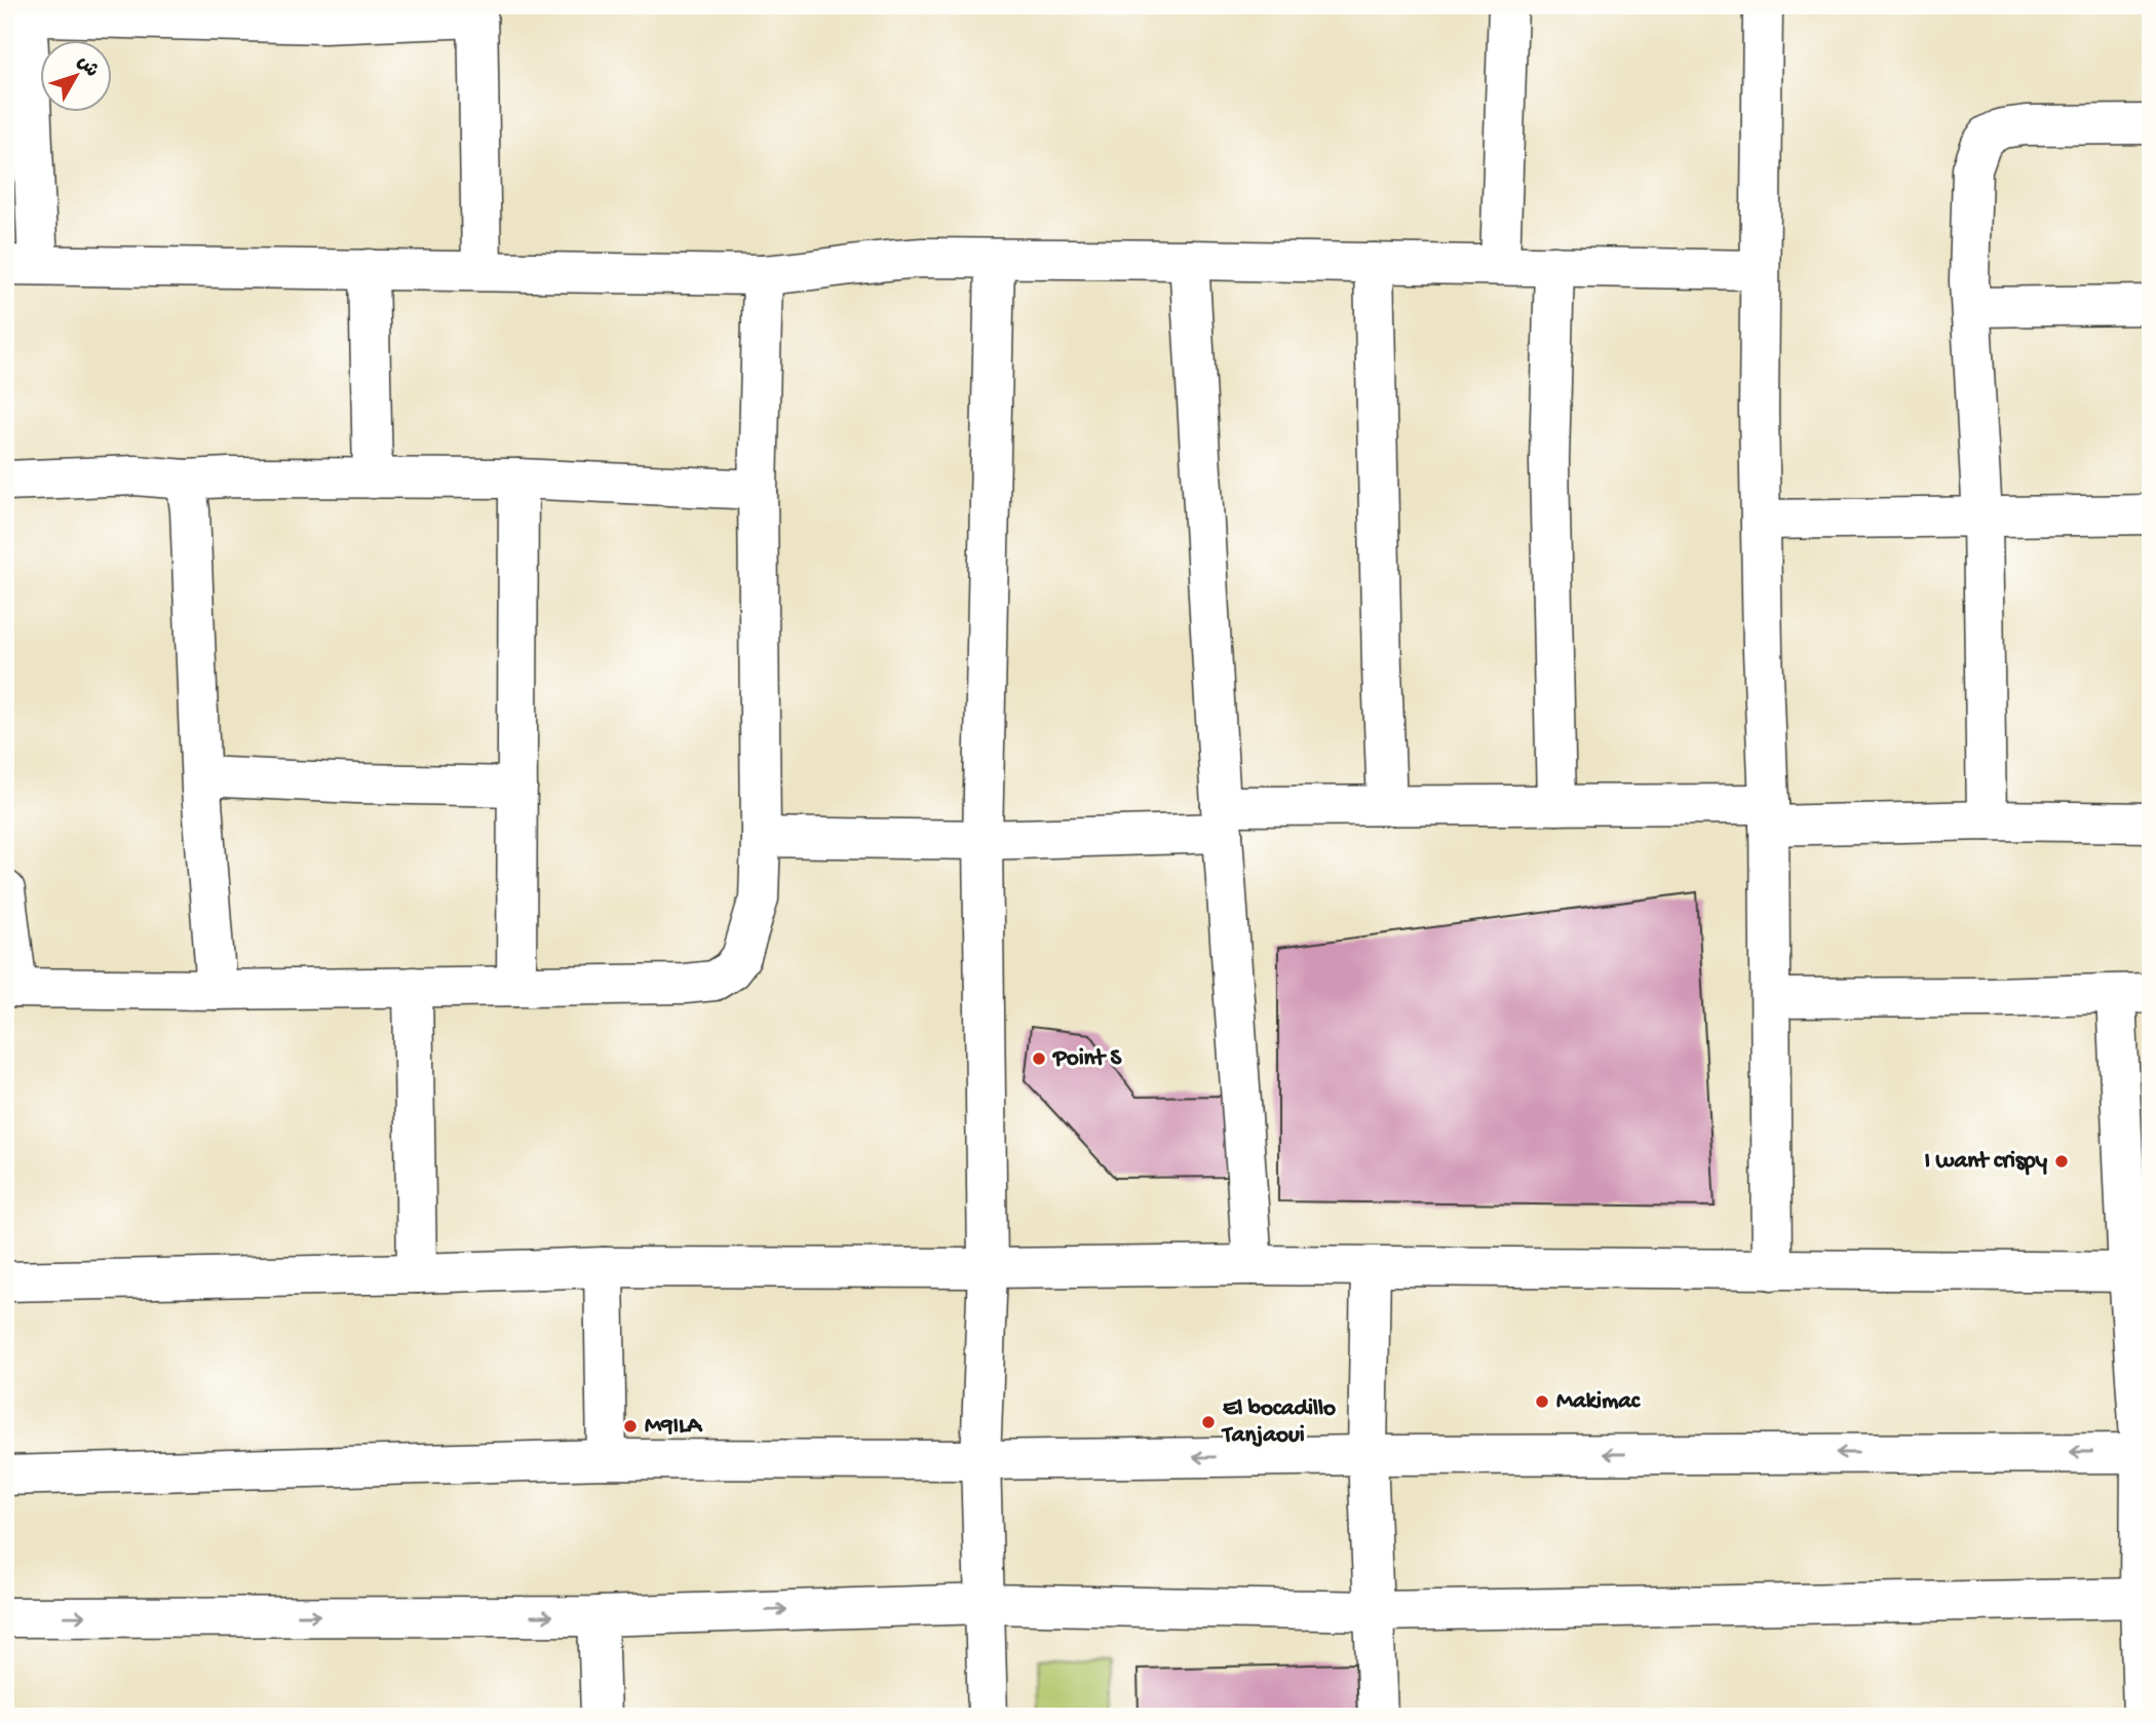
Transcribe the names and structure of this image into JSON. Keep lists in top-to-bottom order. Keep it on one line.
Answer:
{"places":["Point S","I want crispy","Makimac","El bocadillo Tanjaoui","M9ILA"],"north":"top right"}
